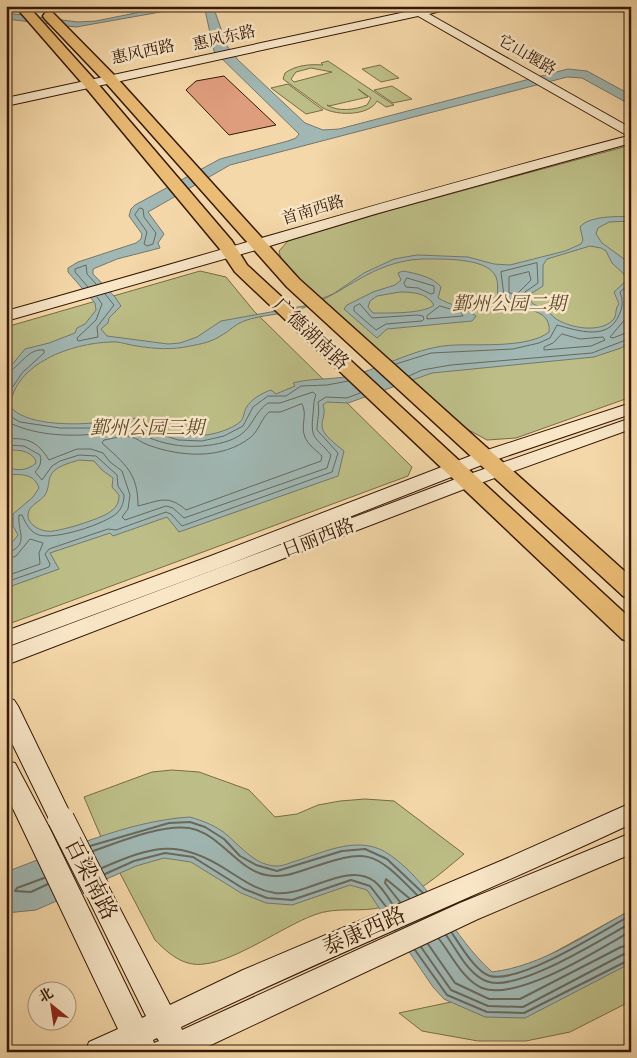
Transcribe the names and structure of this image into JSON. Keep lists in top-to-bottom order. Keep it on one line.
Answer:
{"streets":{"main road":["惠风东路","它山堰路","首南西路","广德湖南路","日丽西路","百梁南路","泰康西路"]},"crossings":[["惠风东路","它山堰路"],["惠风东路","广德湖南路"],["它山堰路","首南西路"],["首南西路","广德湖南路"],["广德湖南路","日丽西路"],["百梁南路","泰康西路"]],"parks":["鄞州公园二期","鄞州公园三期"],"north":"top left"}
